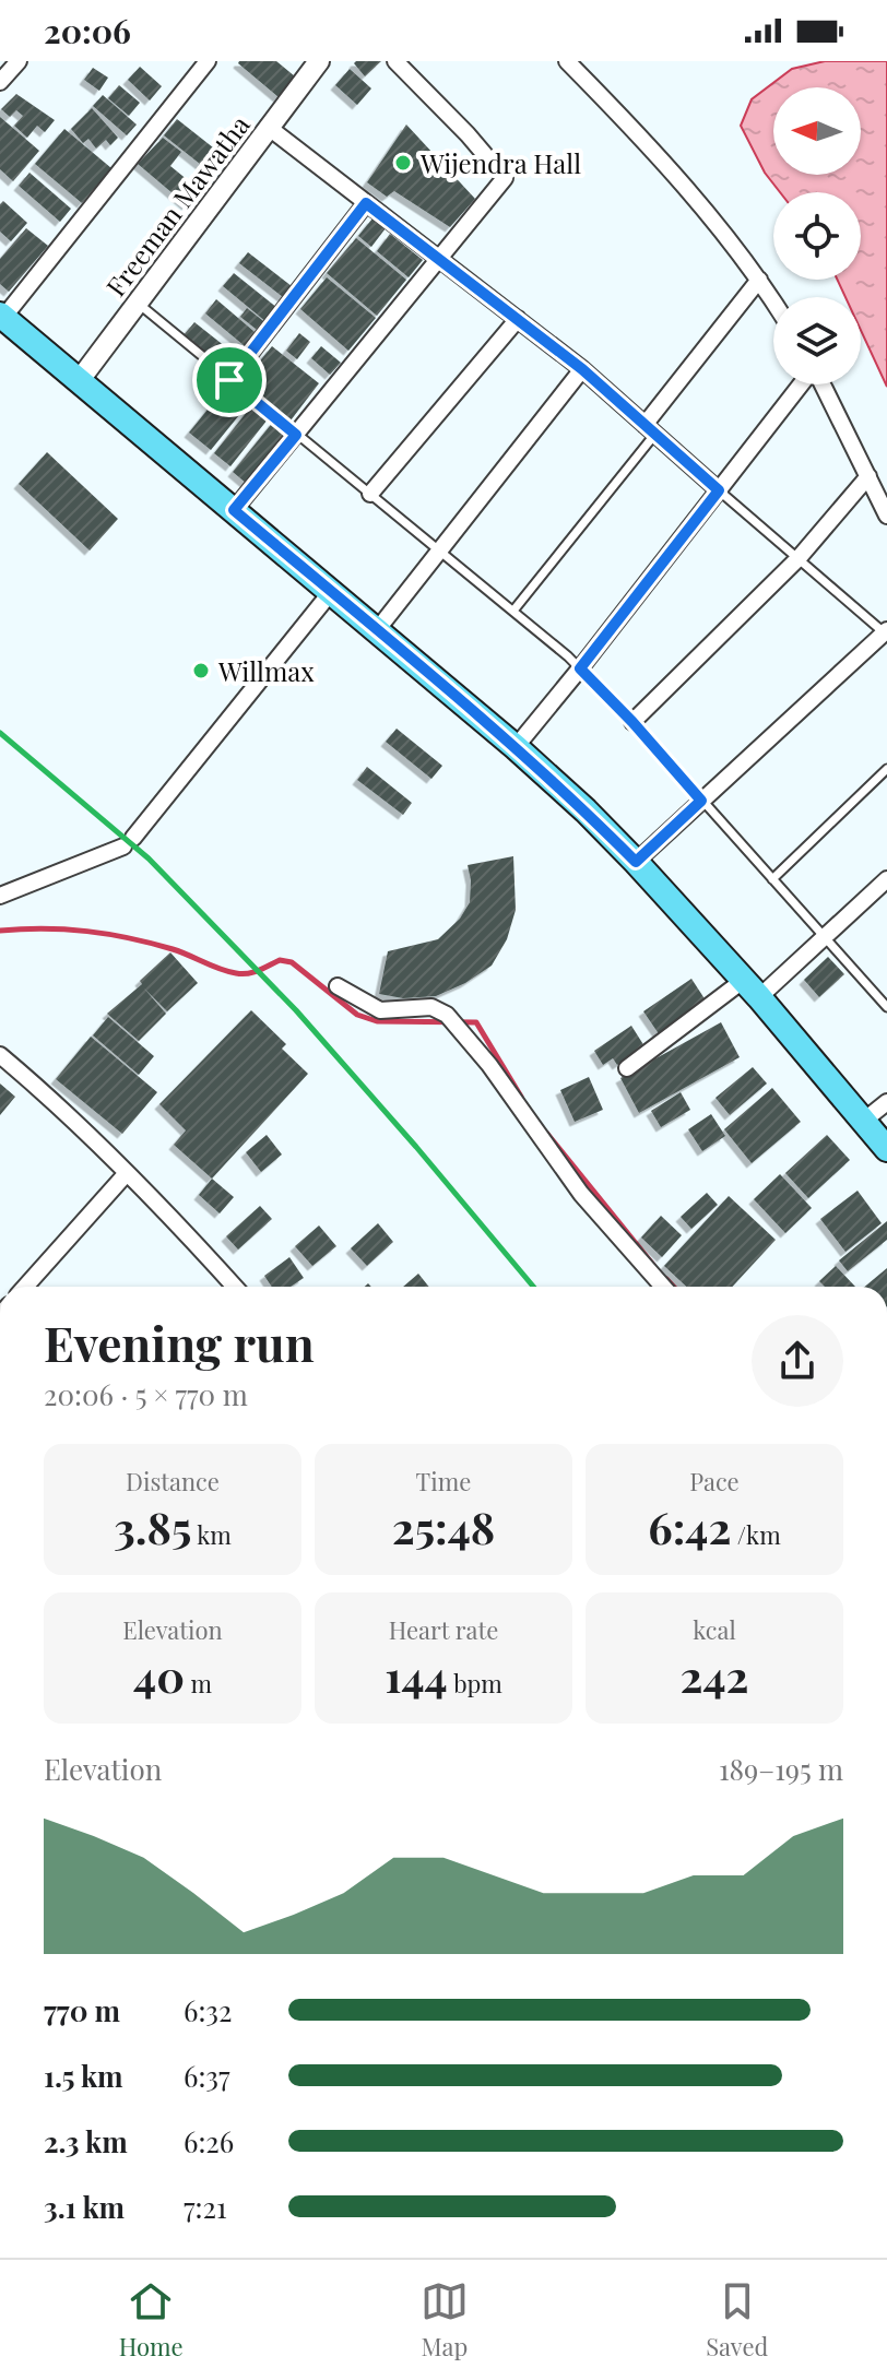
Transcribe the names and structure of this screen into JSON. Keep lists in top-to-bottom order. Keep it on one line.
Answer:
{"streets":{"street":["Freeman Mawatha"]},"places":["Wijendra Hall","Willmax"],"north":"left","page":{"status":"20:06","heading":["Evening run","20:06 · 5 × 770 m"],"stats":[["Distance","3.85 km"],["Time","25:48"],["Pace","6:42 /km"],["Elevation","40 m"],["Heart rate","144 bpm"],["kcal","242"]],"chart":["Elevation","189–195 m"],"list":[{"name":"770 m","note":"6:32"},{"name":"1.5 km","note":"6:37"},{"name":"2.3 km","note":"6:26"},{"name":"3.1 km","note":"7:21"}],"tabs":["Home","Map","Saved"]}}
